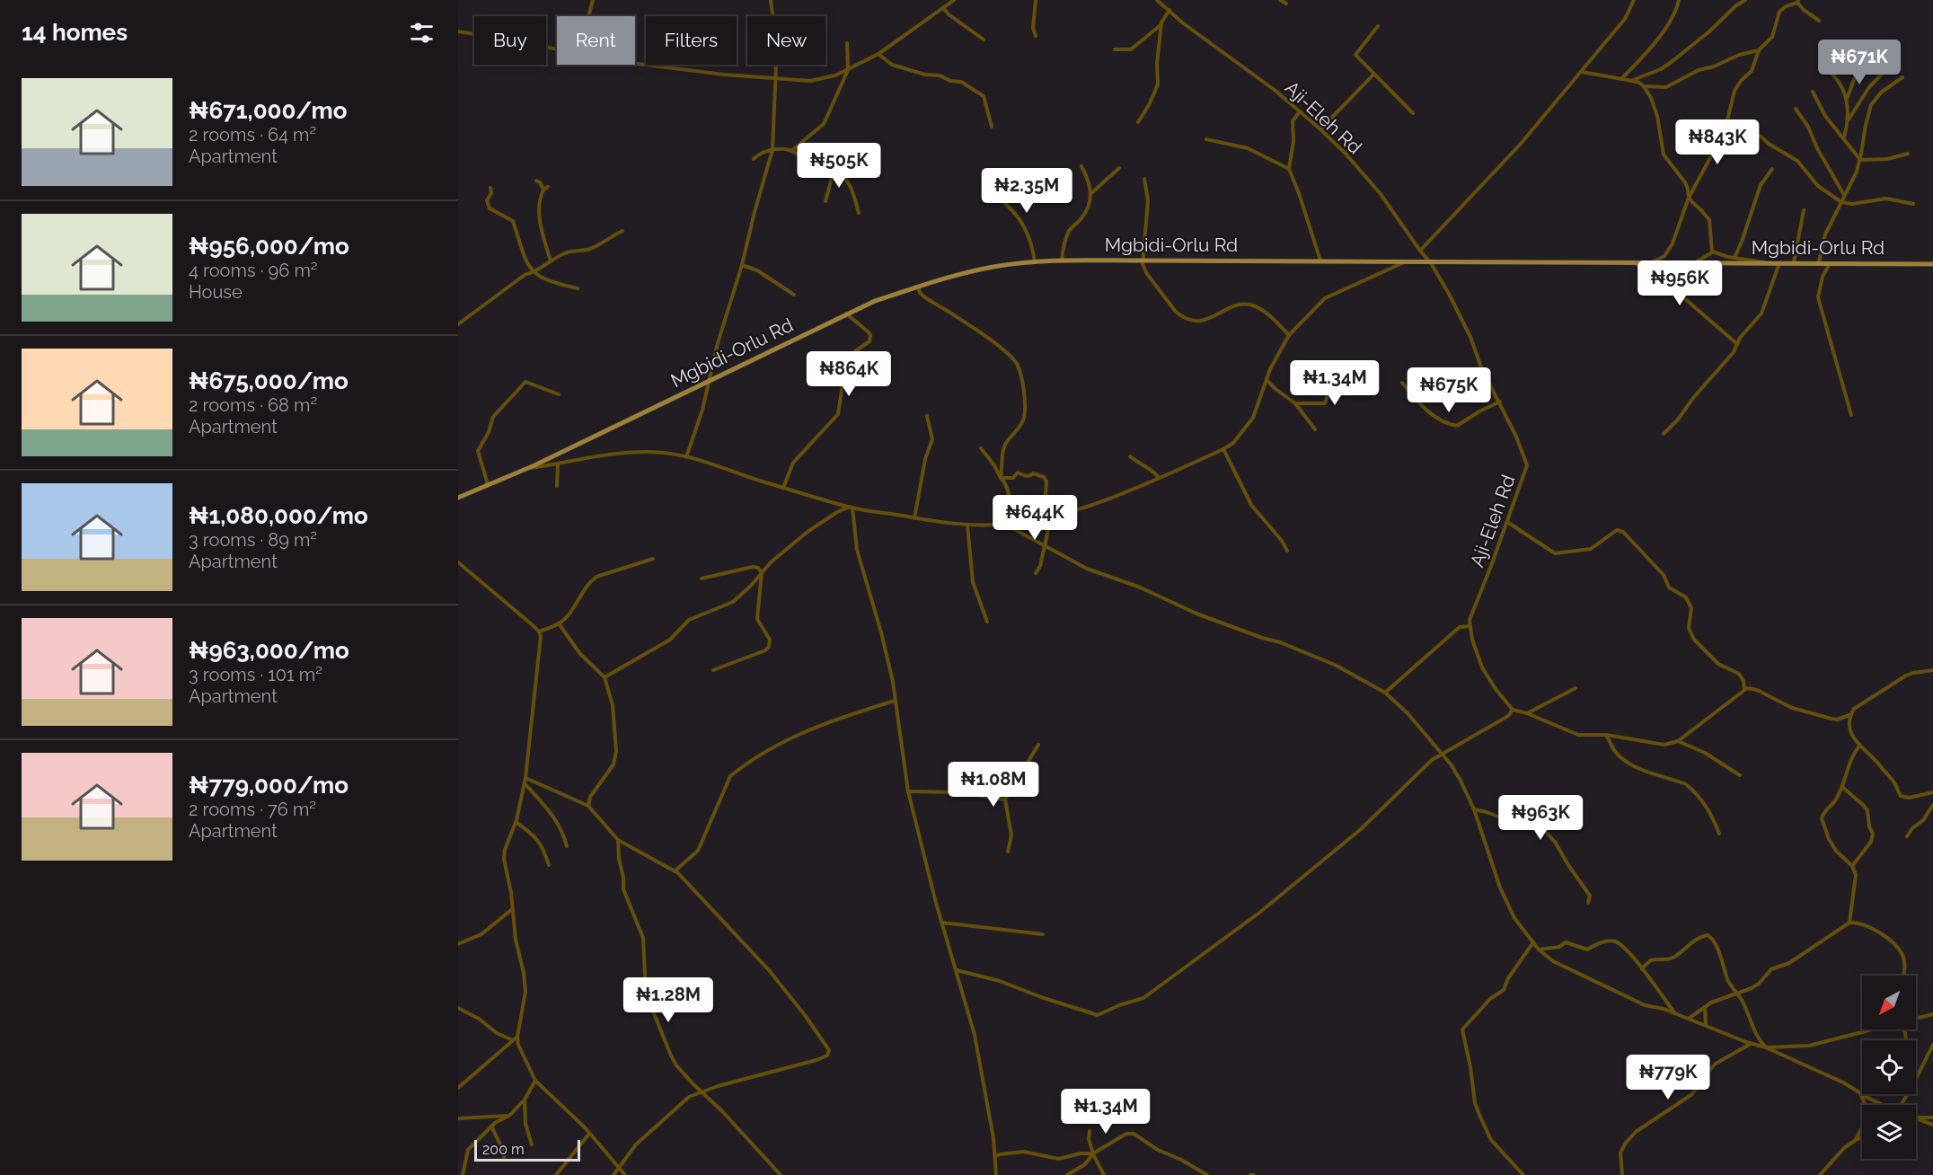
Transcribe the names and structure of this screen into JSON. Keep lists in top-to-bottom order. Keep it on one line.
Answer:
{"streets":{"main road":["Mgbidi-Orlu Rd"],"street":["Aji-Eleh Rd"]},"crossings":[["Aji-Eleh Rd","Mgbidi-Orlu Rd"]],"scale_bar":"200 m","north":"bottom left","page":{"heading":"14 homes","chip":["Buy","Rent","Filters","New"],"price":["₦671K","₦843K","₦505K","₦2.35M","₦956K","₦864K","₦1.34M","₦675K","₦644K","₦1.08M","₦963K","₦1.28M","₦779K","₦1.34M"],"list":[{"name":"₦671,000/mo","note":"2 rooms · 64 m² · Apartment"},{"name":"₦956,000/mo","note":"4 rooms · 96 m² · House"},{"name":"₦675,000/mo","note":"2 rooms · 68 m² · Apartment"},{"name":"₦1,080,000/mo","note":"3 rooms · 89 m² · Apartment"},{"name":"₦963,000/mo","note":"3 rooms · 101 m² · Apartment"},{"name":"₦779,000/mo","note":"2 rooms · 76 m² · Apartment"}],"scale":"200 m"}}
